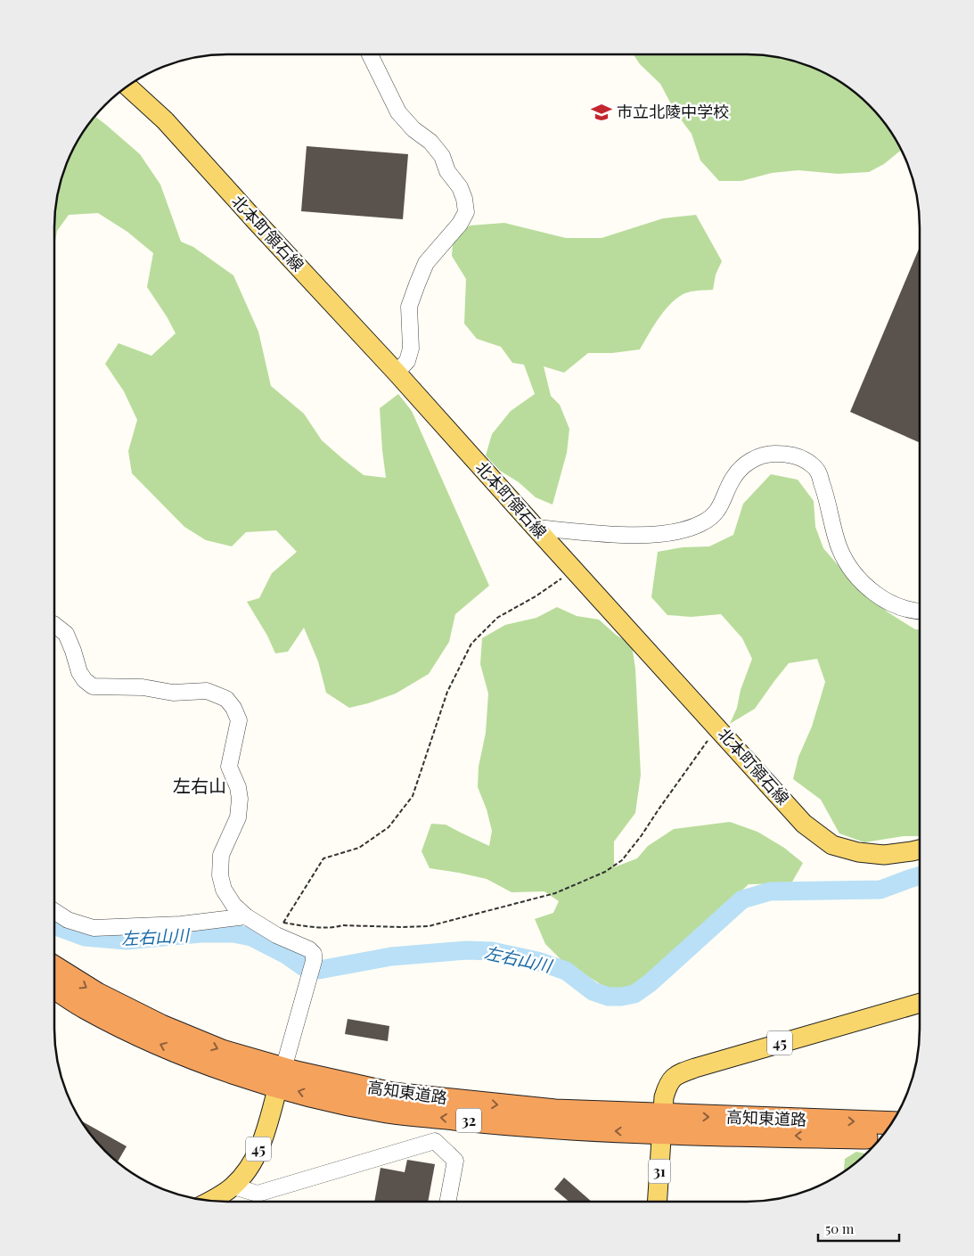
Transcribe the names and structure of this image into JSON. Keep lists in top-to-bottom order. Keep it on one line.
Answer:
{"streets":{"highway":["高知東道路","32"],"main road":["北本町領石線","45","31"]},"crossings":[["45","高知東道路"],["45","31"],["高知東道路","31"]],"districts":["左右山"],"water":["左右山川"],"places":{"school or university":["市立北陵中学校"]},"scale_bar":"50 m"}
